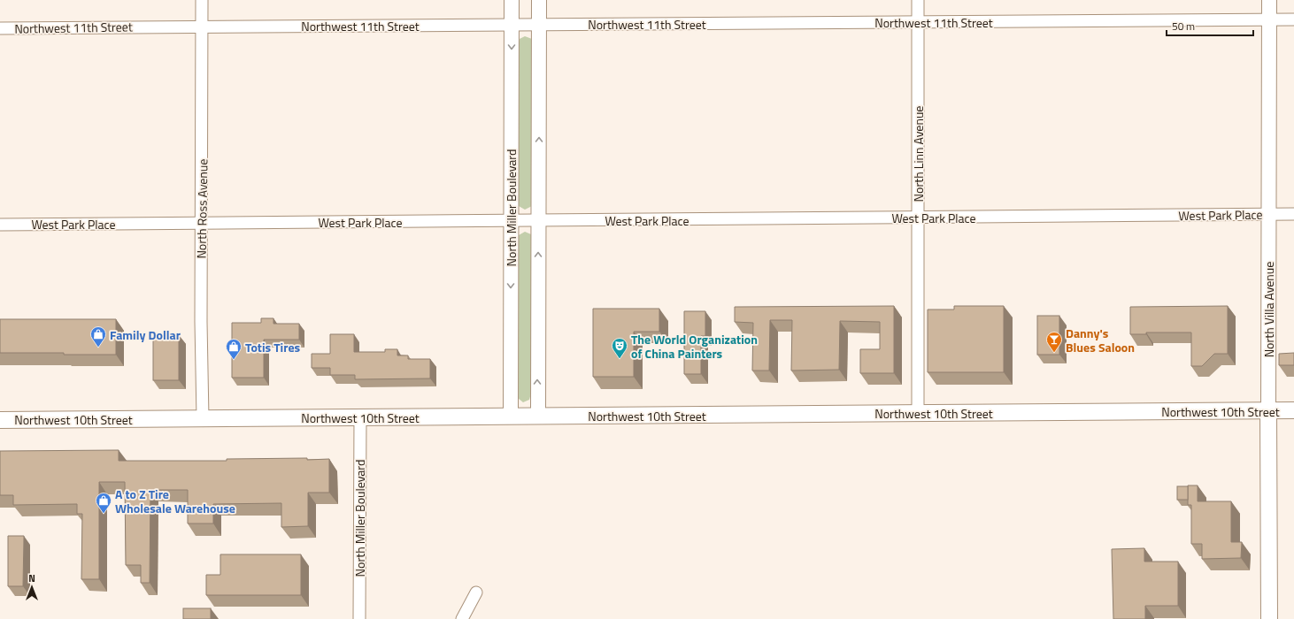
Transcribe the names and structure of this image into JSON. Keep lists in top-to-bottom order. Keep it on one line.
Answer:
{"streets":{"main road":["North Villa Avenue","Northwest 10th Street"],"street":["Northwest 11th Street","North Linn Avenue","North Miller Boulevard","North Ross Avenue","West Park Place"]},"crossings":[["Northwest 11th Street","North Linn Avenue"],["Northwest 11th Street","North Miller Boulevard"],["Northwest 11th Street","North Ross Avenue"],["Northwest 11th Street","North Villa Avenue"],["North Linn Avenue","West Park Place"],["North Linn Avenue","Northwest 10th Street"],["North Miller Boulevard","West Park Place"],["North Miller Boulevard","Northwest 10th Street"],["North Ross Avenue","West Park Place"],["North Ross Avenue","Northwest 10th Street"],["West Park Place","North Villa Avenue"],["North Villa Avenue","Northwest 10th Street"]],"places":{"shop":["Family Dollar","Totis Tires","A to Z Tire Wholesale Warehouse"],"bar":["Danny's Blues Saloon"],"theatre":["The World Organization of China Painters"]},"scale_bar":"50 m","north":"top"}
